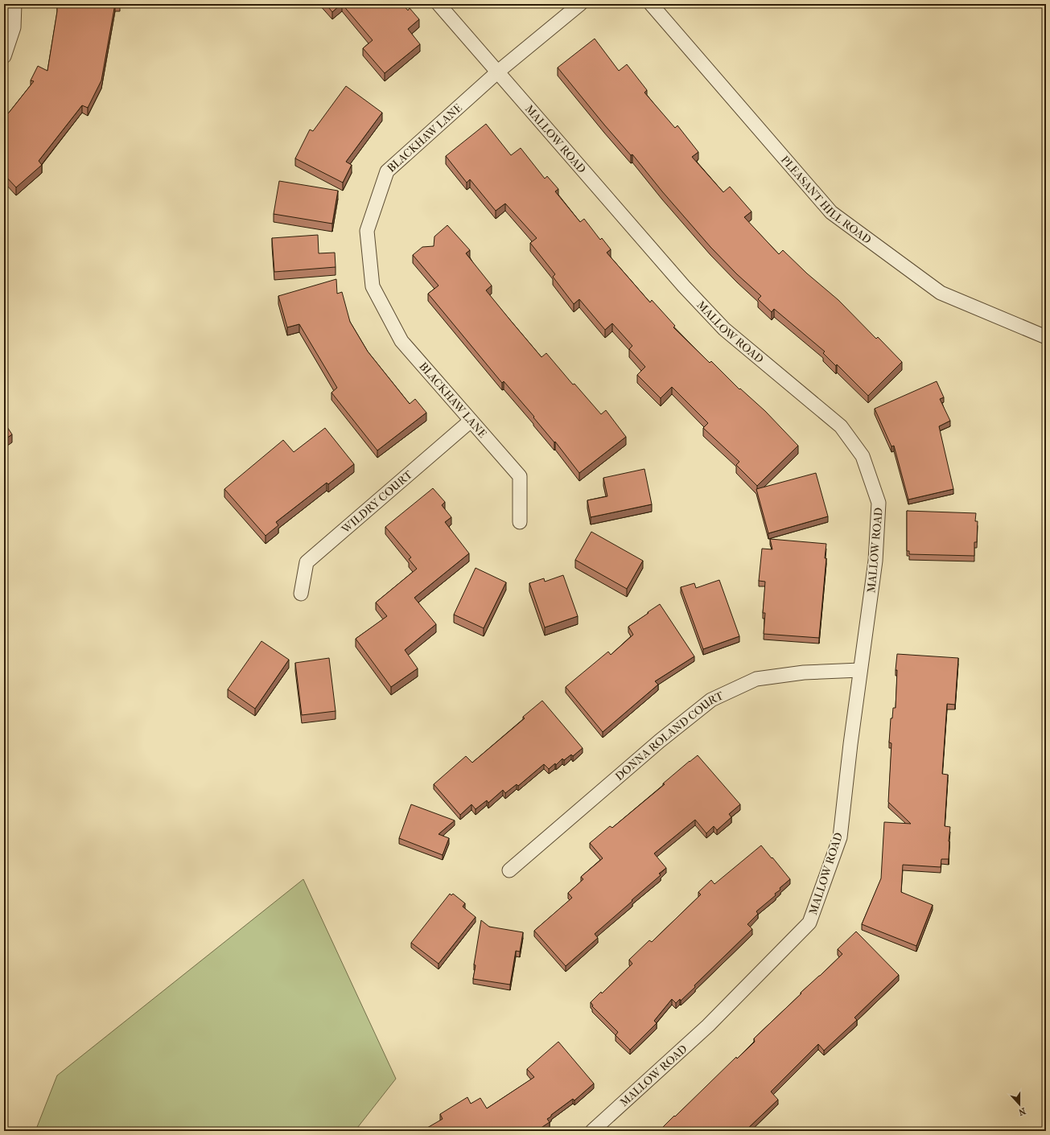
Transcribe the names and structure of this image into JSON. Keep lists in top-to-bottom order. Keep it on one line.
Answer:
{"streets":{"street":["BLACKHAW LANE","MALLOW ROAD","PLEASANT HILL ROAD","WILDRY COURT","DONNA ROLAND COURT"]},"crossings":[["BLACKHAW LANE","MALLOW ROAD"],["BLACKHAW LANE","WILDRY COURT"],["MALLOW ROAD","DONNA ROLAND COURT"]],"north":"bottom"}
